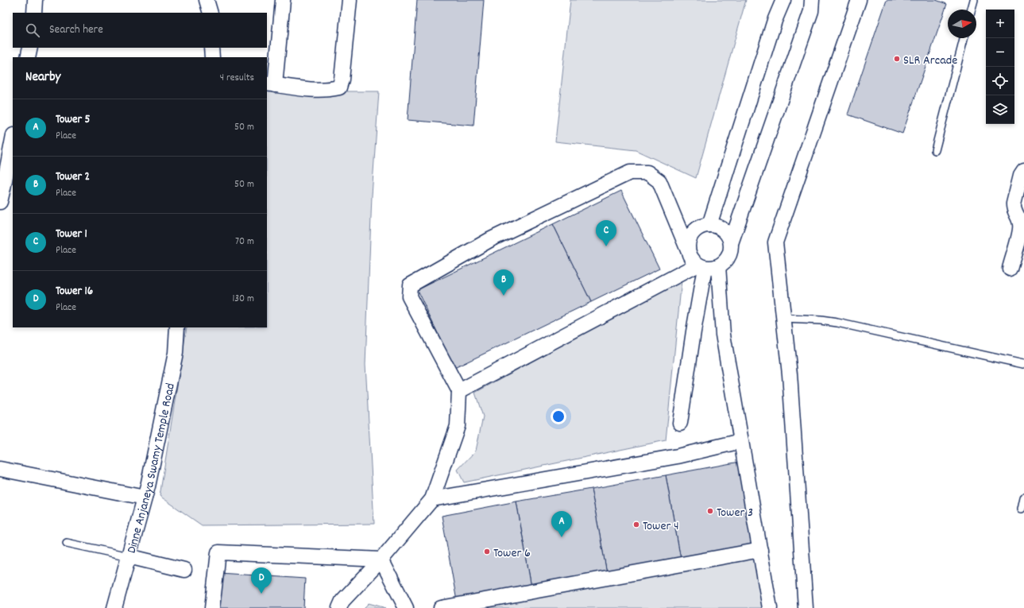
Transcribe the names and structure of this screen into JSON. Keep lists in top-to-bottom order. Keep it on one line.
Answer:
{"streets":{"street":["Dinne Anjaneya Swamy Temple Road"]},"places":["SLR Arcade","Tower 3","Tower 4","Tower 6"],"north":"right","page":{"map_buttons":["+","−"],"search":"Search here","heading":["Nearby","4 results"],"list":[{"mark":"A","name":"Tower 5","note":"Place","value":"50 m"},{"mark":"B","name":"Tower 2","note":"Place","value":"50 m"},{"mark":"C","name":"Tower 1","note":"Place","value":"70 m"},{"mark":"D","name":"Tower 16","note":"Place","value":"130 m"}],"pins":["C","B","A","D"]}}
